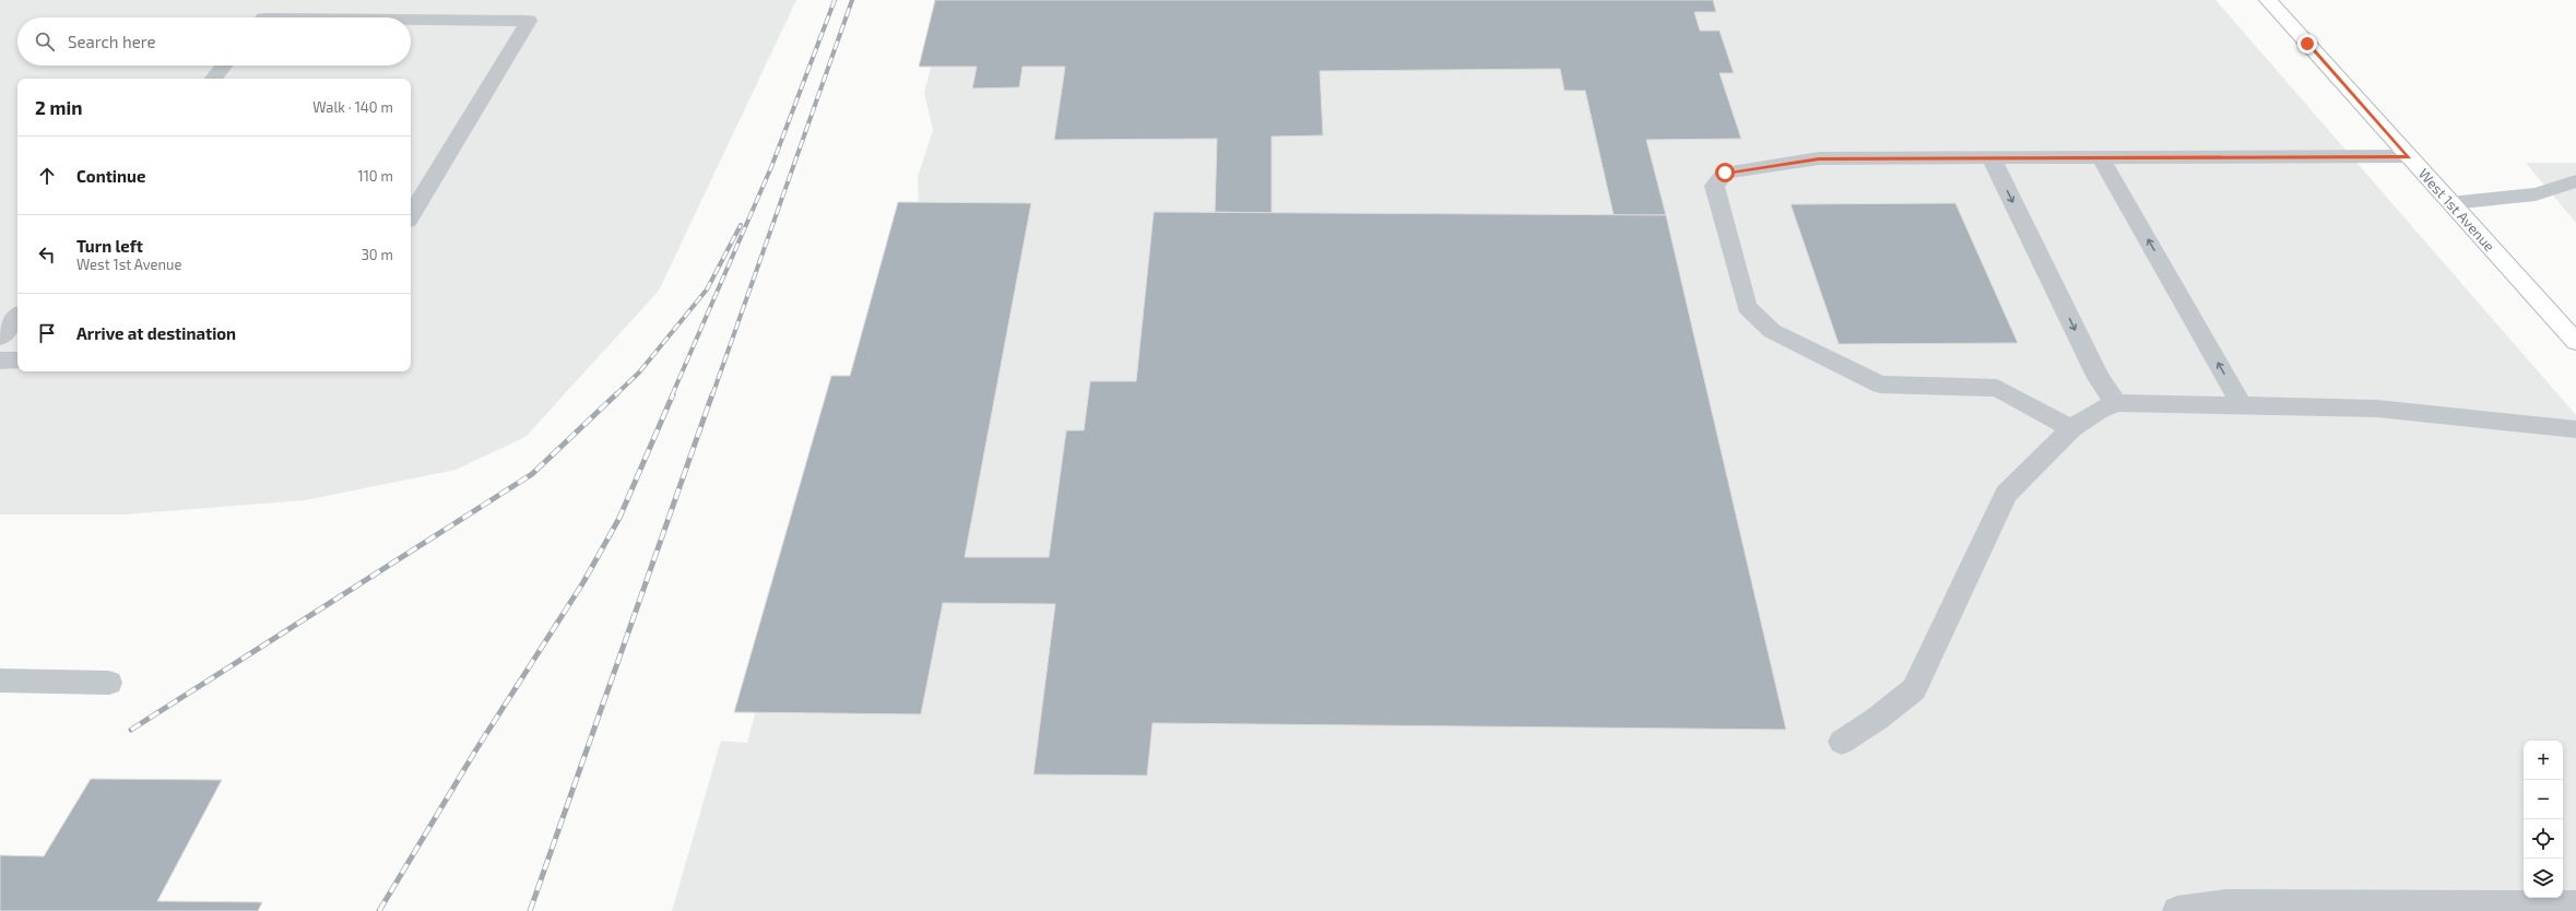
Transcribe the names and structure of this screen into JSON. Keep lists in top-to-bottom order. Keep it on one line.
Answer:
{"streets":{"street":["West 1st Avenue"]},"page":{"search":"Search here","heading":["2 min","Walk · 140 m"],"list":[["Continue","110 m"],["Turn left","West 1st Avenue","30 m"],"Arrive at destination"],"map_buttons":["+","−"]}}
